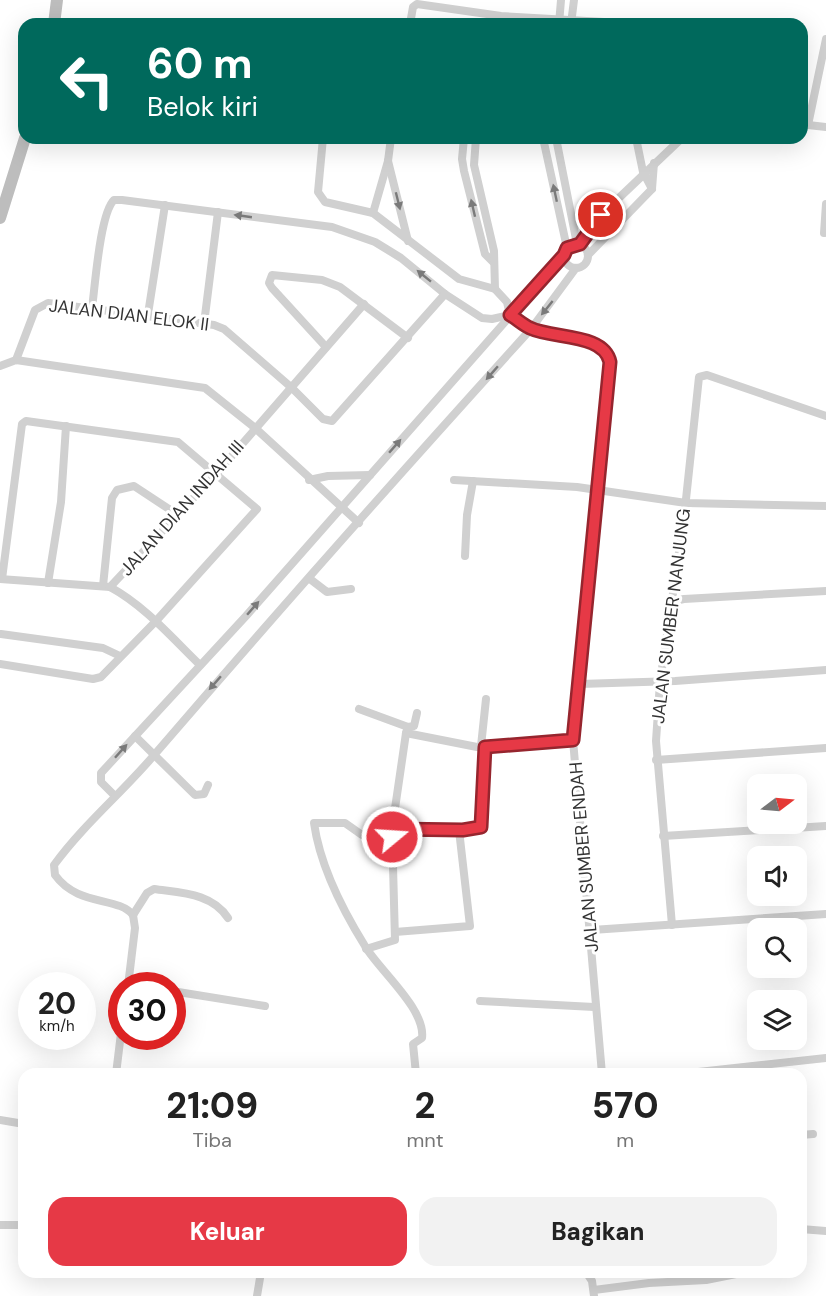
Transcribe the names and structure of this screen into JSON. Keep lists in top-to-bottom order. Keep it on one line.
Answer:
{"streets":{"street":["JALAN DIAN ELOK II","JALAN DIAN INDAH III","JALAN SUMBER NANJUNG","JALAN SUMBER ENDAH"]},"crossings":[["JALAN DIAN ELOK II","JALAN DIAN INDAH III"]],"north":"right","page":{"turn":["60 m","Belok kiri"],"speed":"20 km/h","limit":"30","eta":["21:09","Tiba","2","mnt","570","m"],"buttons":["Keluar","Bagikan"]}}
